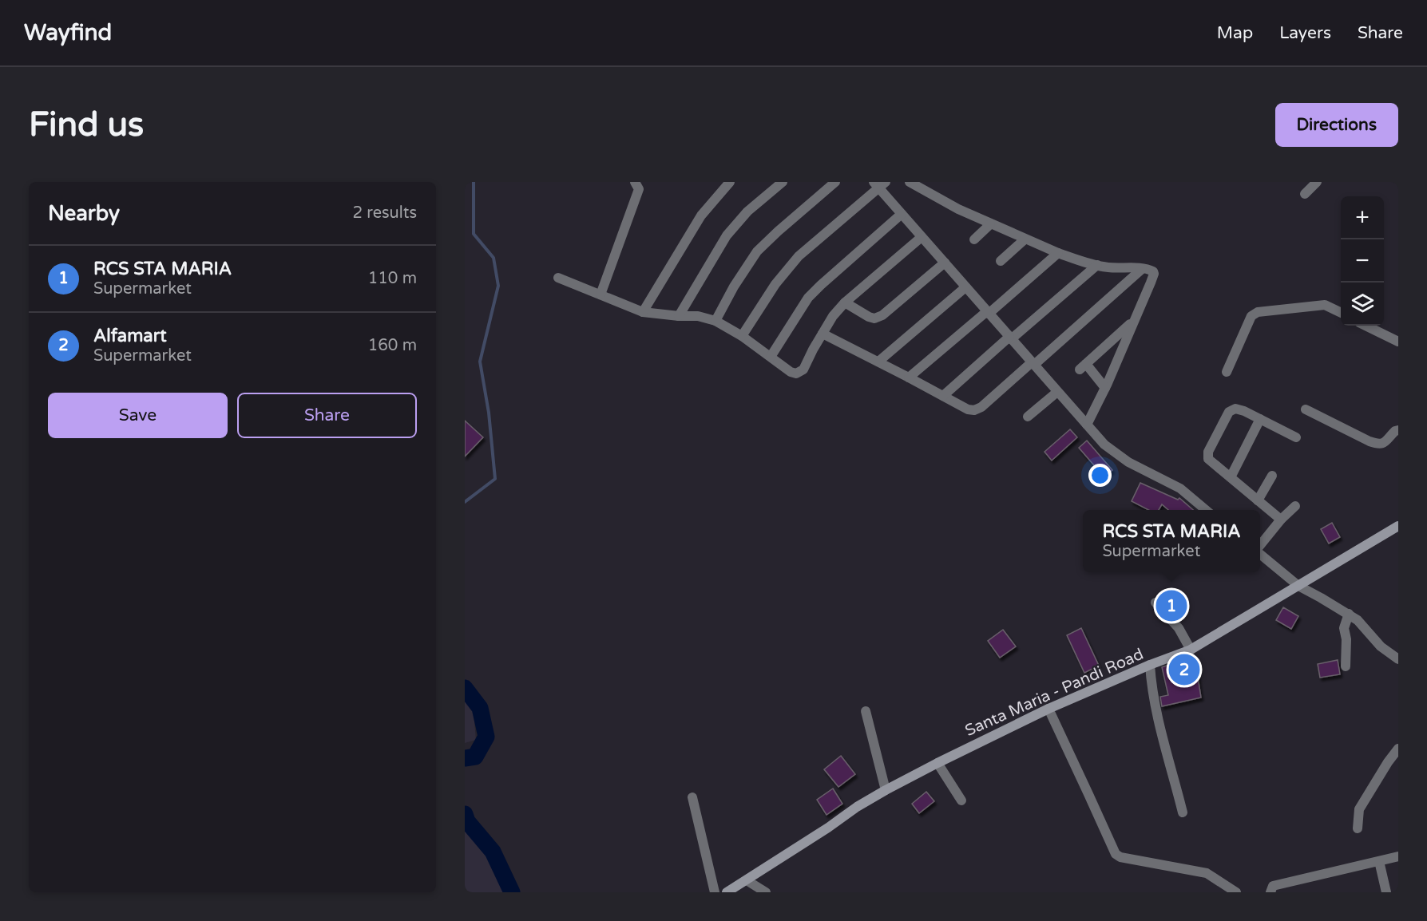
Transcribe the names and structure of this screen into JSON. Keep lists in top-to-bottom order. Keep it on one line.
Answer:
{"streets":{"main road":["Santa Maria - Pandi Road"]},"page":{"header":"Wayfind","nav":["Map","Layers","Share"],"buttons":["Directions",["Save","Share"]],"title":"Find us","heading":["Nearby","2 results"],"map_buttons":["+","−"],"list":[{"mark":"1","name":"RCS STA MARIA","note":"Supermarket","value":"110 m"},{"mark":"2","name":"Alfamart","note":"Supermarket","value":"160 m"}],"popup":["RCS STA MARIA","Supermarket"],"pins":["1","2"]}}
